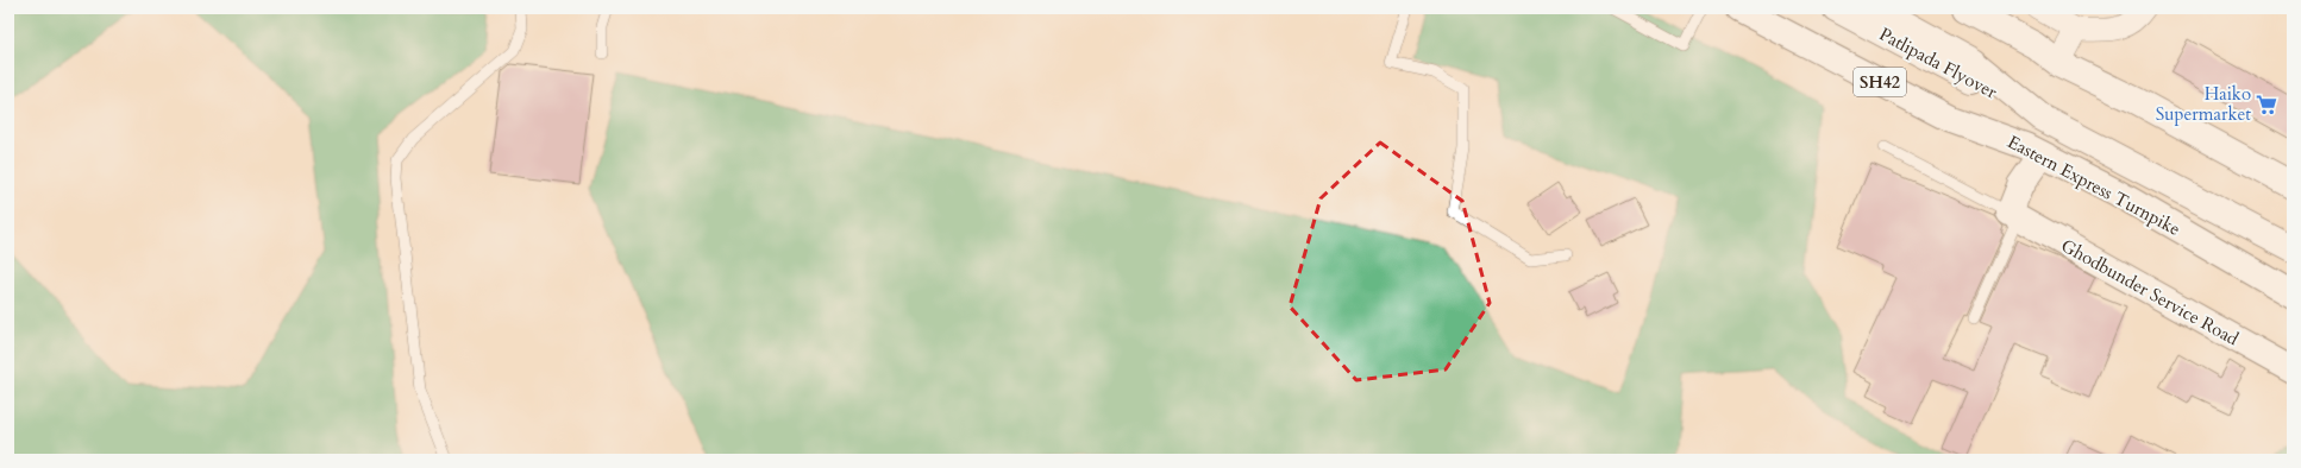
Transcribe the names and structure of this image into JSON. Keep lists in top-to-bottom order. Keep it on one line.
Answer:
{"streets":{"main road":["Patlipada Flyover","SH42","Eastern Express Turnpike","Ghodbunder Service Road"]},"crossings":[["Patlipada Flyover","Eastern Express Turnpike"]],"places":{"supermarket":["Haiko Supermarket"]}}
